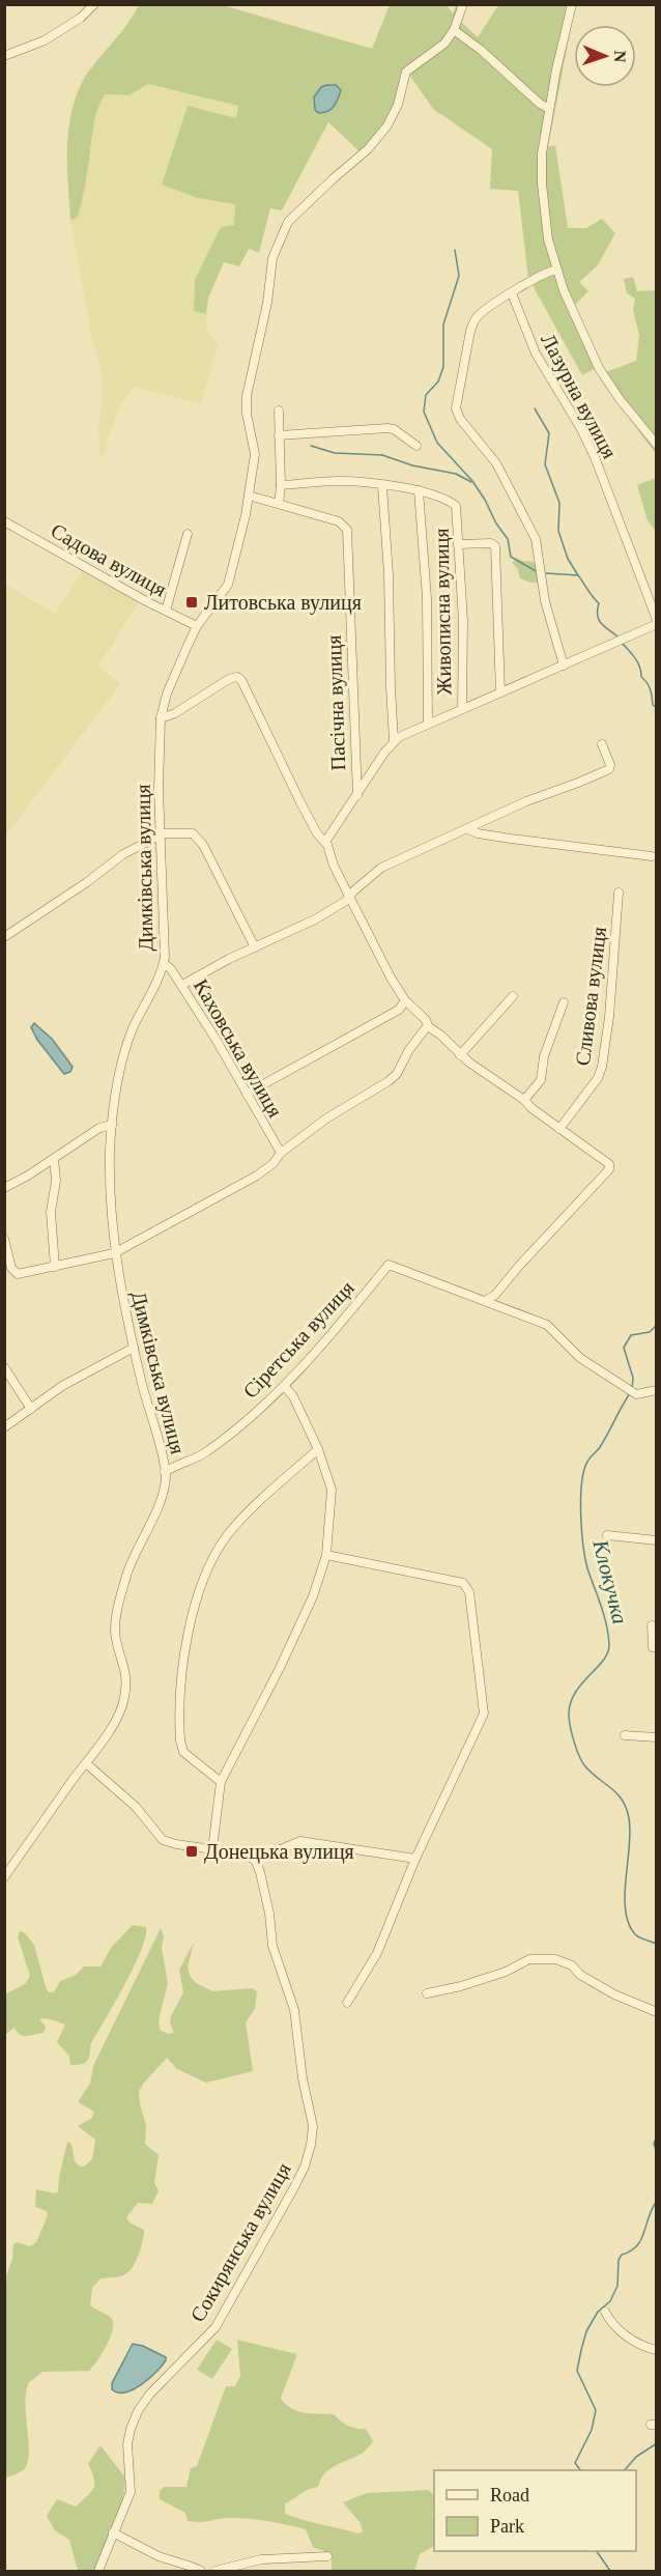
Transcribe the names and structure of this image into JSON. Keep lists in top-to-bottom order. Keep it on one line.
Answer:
{"streets":{"street":["Лазурна вулиця","Садова вулиця","Живописна вулиця","Пасічна вулиця","Димківська вулиця","Сливова вулиця","Каховська вулиця","Сіретська вулиця","Сокирянська вулиця"]},"crossings":[["Садова вулиця","Димківська вулиця"],["Пасічна вулиця","Димківська вулиця"],["Димківська вулиця","Каховська вулиця"],["Димківська вулиця","Сіретська вулиця"]],"water":["Клокучка"],"places":{"transit":["Литовська вулиця","Донецька вулиця"]},"legend":["Road","Park"],"north":"right"}
